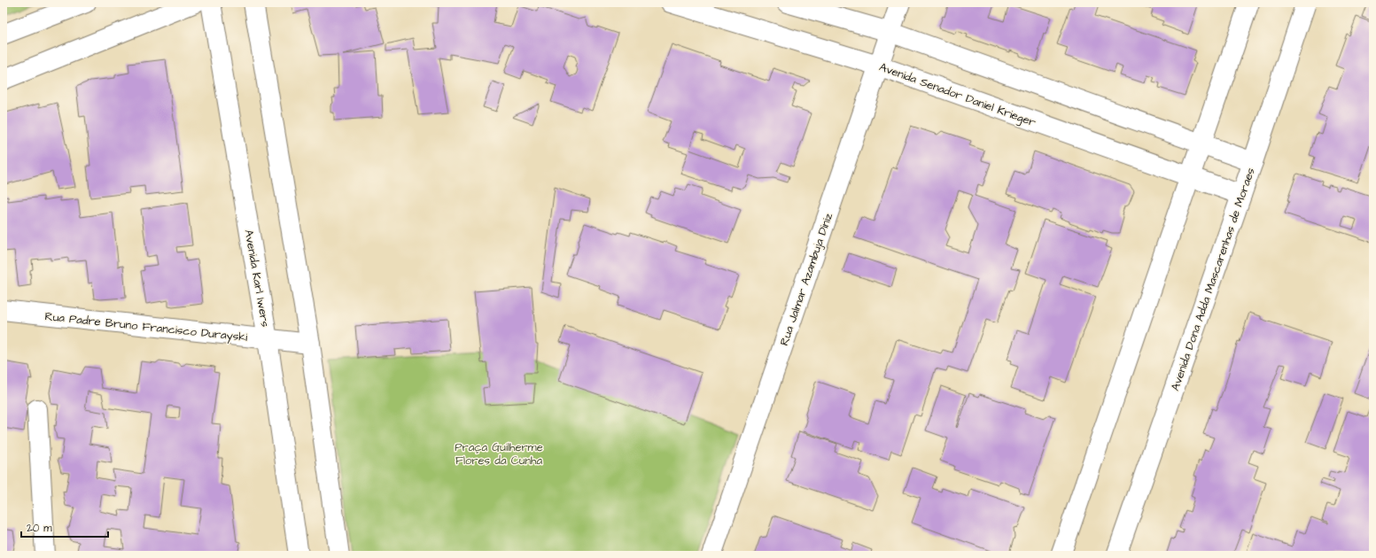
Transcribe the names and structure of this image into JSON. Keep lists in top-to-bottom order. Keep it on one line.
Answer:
{"streets":{"street":["Avenida Senador Daniel Krieger","Avenida Karl Iwers","Rua Jalmar Azambuja Diniz","Avenida Dona Adda Mascarenhas de Moraes","Rua Padre Bruno Francisco Durayski"]},"crossings":[["Avenida Senador Daniel Krieger","Rua Jalmar Azambuja Diniz"],["Avenida Senador Daniel Krieger","Avenida Dona Adda Mascarenhas de Moraes"],["Avenida Karl Iwers","Rua Padre Bruno Francisco Durayski"]],"parks":["Praça Guilherme Flores da Cunha"],"scale_bar":"20 m"}
